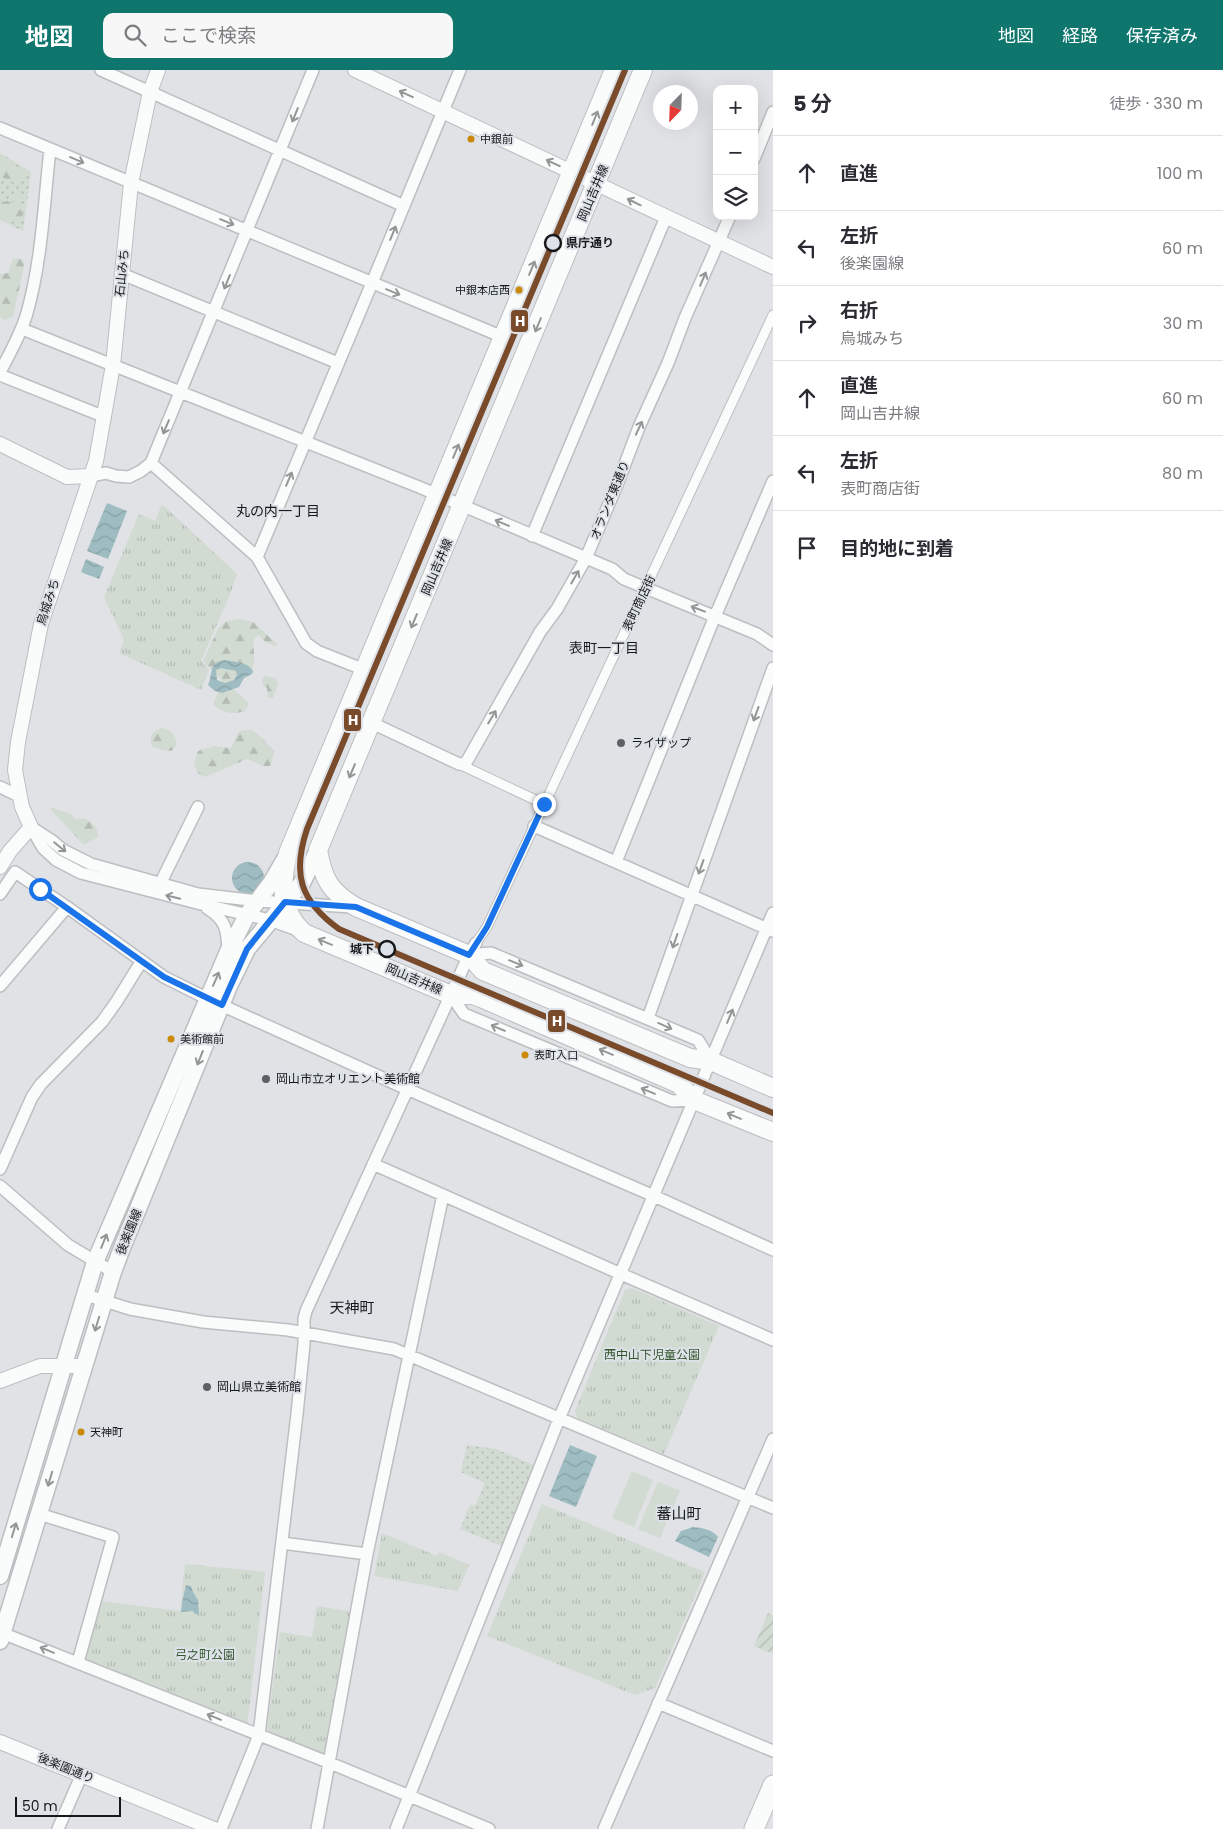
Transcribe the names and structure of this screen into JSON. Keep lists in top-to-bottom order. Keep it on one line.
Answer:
{"streets":{"main road":["岡山吉井線","後楽園線"],"street":["石山みち","オランダ東通り","烏城みち","表町商店街","後楽園通り"]},"crossings":[["岡山吉井線","烏城みち"],["岡山吉井線","後楽園線"],["石山みち","烏城みち"],["烏城みち","後楽園線"]],"districts":["丸の内一丁目","表町一丁目","天神町","蕃山町"],"parks":["西中山下児童公園","弓之町公園"],"places":["中銀前","県庁通り","中銀本店西","ライザップ","城下","美術館前","表町入口","岡山市立オリエント美術館","岡山県立美術館","天神町"],"lines":["transit line H"],"scale_bar":"50 m","north":"bottom left","page":{"header":"地図","search":"ここで検索","nav":["地図","経路","保存済み"],"heading":["5 分","徒歩 · 330 m"],"map_buttons":["+","−"],"list":[["直進","100 m"],["左折","後楽園線","60 m"],["右折","烏城みち","30 m"],["直進","岡山吉井線","60 m"],["左折","表町商店街","80 m"],"目的地に到着"],"scale":"50 m"}}
